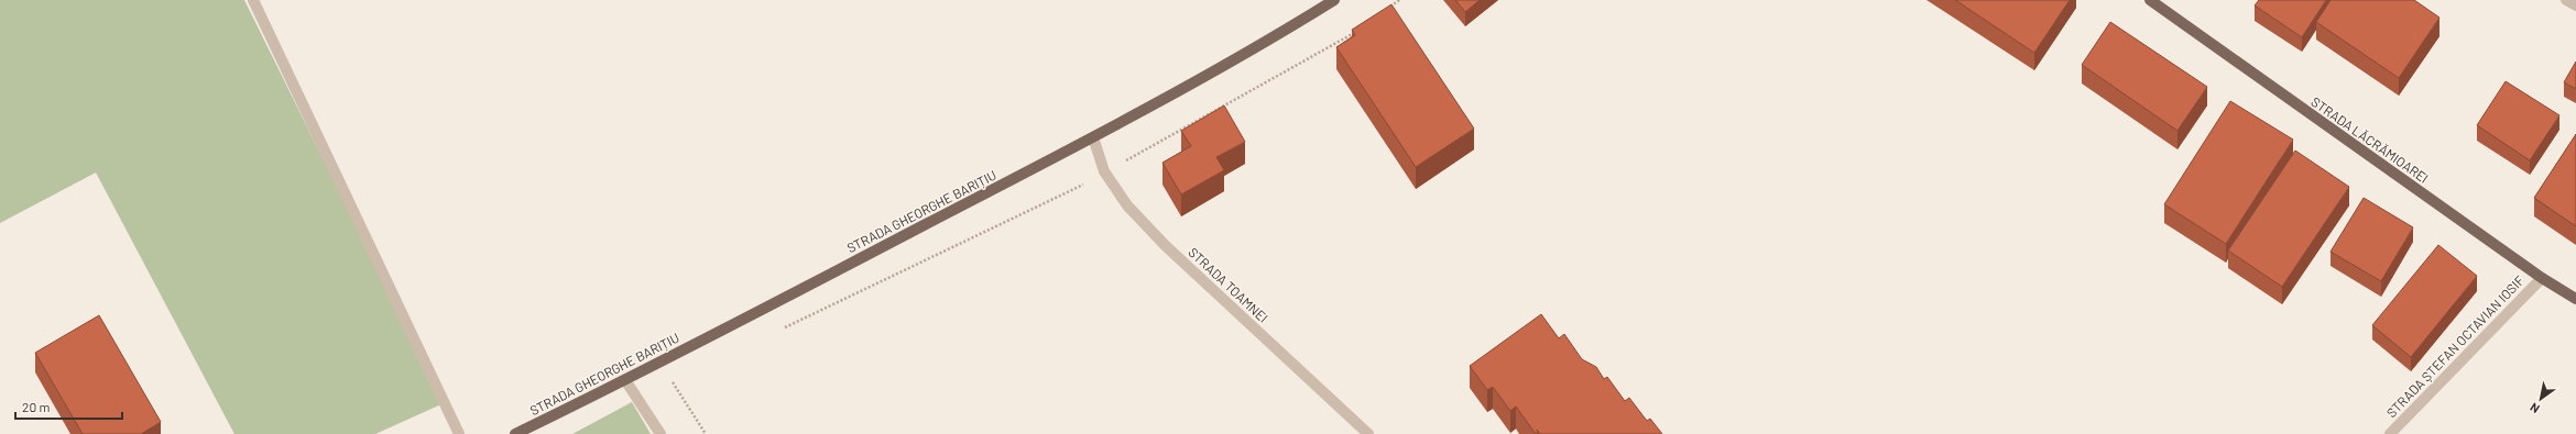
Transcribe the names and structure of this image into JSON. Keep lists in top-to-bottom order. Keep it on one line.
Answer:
{"streets":{"main road":["STRADA LĂCRĂMIOAREI","STRADA GHEORGHE BARIȚIU"],"street":["STRADA TOAMNEI","STRADA ȘTEFAN OCTAVIAN IOSIF"]},"crossings":[["STRADA LĂCRĂMIOAREI","STRADA ȘTEFAN OCTAVIAN IOSIF"],["STRADA GHEORGHE BARIȚIU","STRADA TOAMNEI"]],"scale_bar":"20 m","north":"bottom left"}
